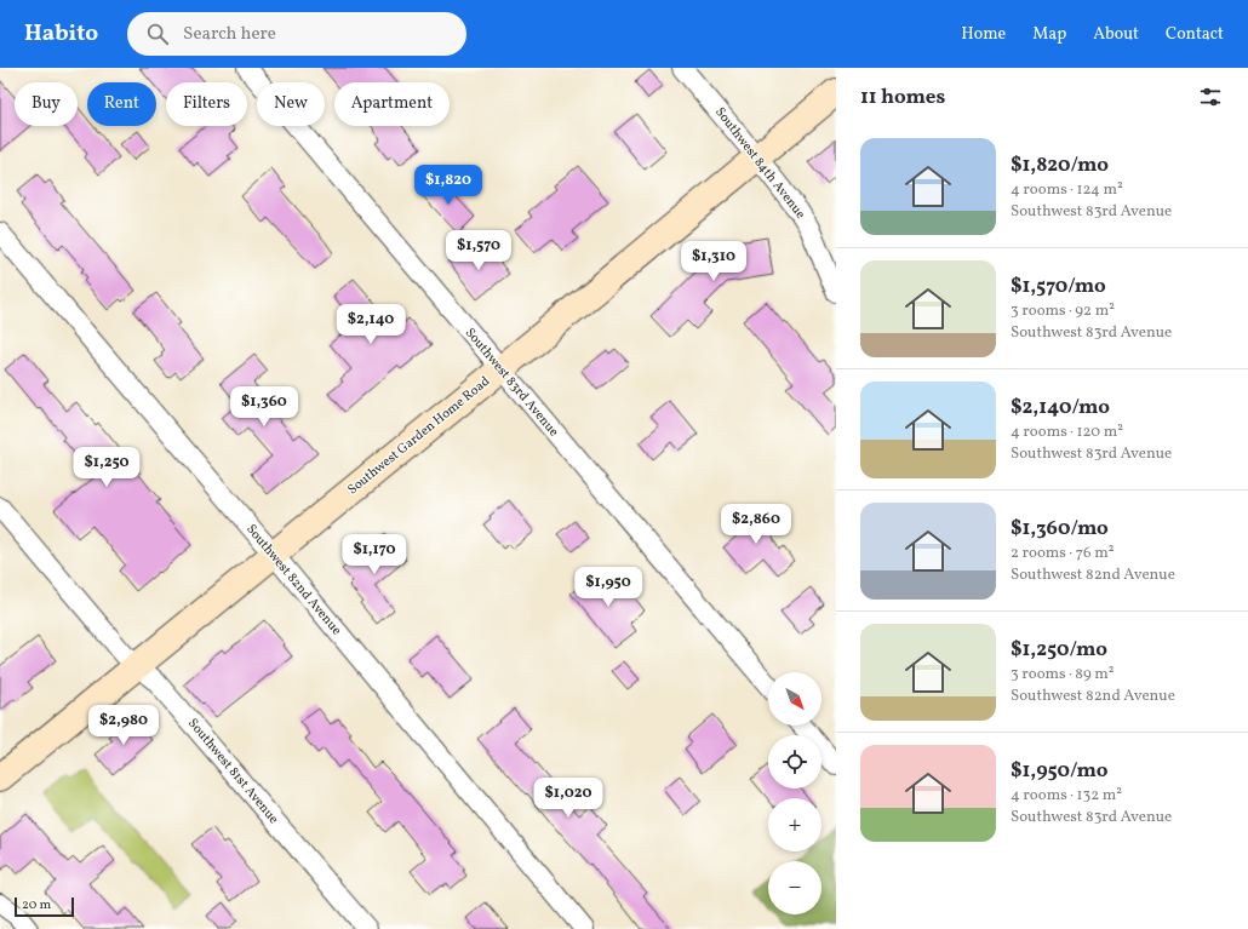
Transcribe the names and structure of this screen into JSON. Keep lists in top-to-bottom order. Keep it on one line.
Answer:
{"streets":{"main road":["Southwest Garden Home Road"],"street":["Southwest 84th Avenue","Southwest 83rd Avenue","Southwest 82nd Avenue","Southwest 81st Avenue"]},"crossings":[["Southwest 84th Avenue","Southwest Garden Home Road"],["Southwest 83rd Avenue","Southwest Garden Home Road"],["Southwest Garden Home Road","Southwest 82nd Avenue"],["Southwest Garden Home Road","Southwest 81st Avenue"]],"scale_bar":"20 m","north":"bottom right","page":{"header":"Habito","search":"Search here","nav":["Home","Map","About","Contact"],"heading":"11 homes","chip":["Buy","Rent","Filters","New","Apartment"],"list":[{"name":"$1,820/mo","note":"4 rooms · 124 m² · Southwest 83rd Avenue"},{"name":"$1,570/mo","note":"3 rooms · 92 m² · Southwest 83rd Avenue"},{"name":"$2,140/mo","note":"4 rooms · 120 m² · Southwest 83rd Avenue"},{"name":"$1,360/mo","note":"2 rooms · 76 m² · Southwest 82nd Avenue"},{"name":"$1,250/mo","note":"3 rooms · 89 m² · Southwest 82nd Avenue"},{"name":"$1,950/mo","note":"4 rooms · 132 m² · Southwest 83rd Avenue"}],"price":["$1,820","$1,570","$1,310","$2,140","$1,360","$1,250","$2,860","$1,170","$1,950","$2,980","$1,020"],"map_buttons":["+","−"],"scale":"20 m"}}
